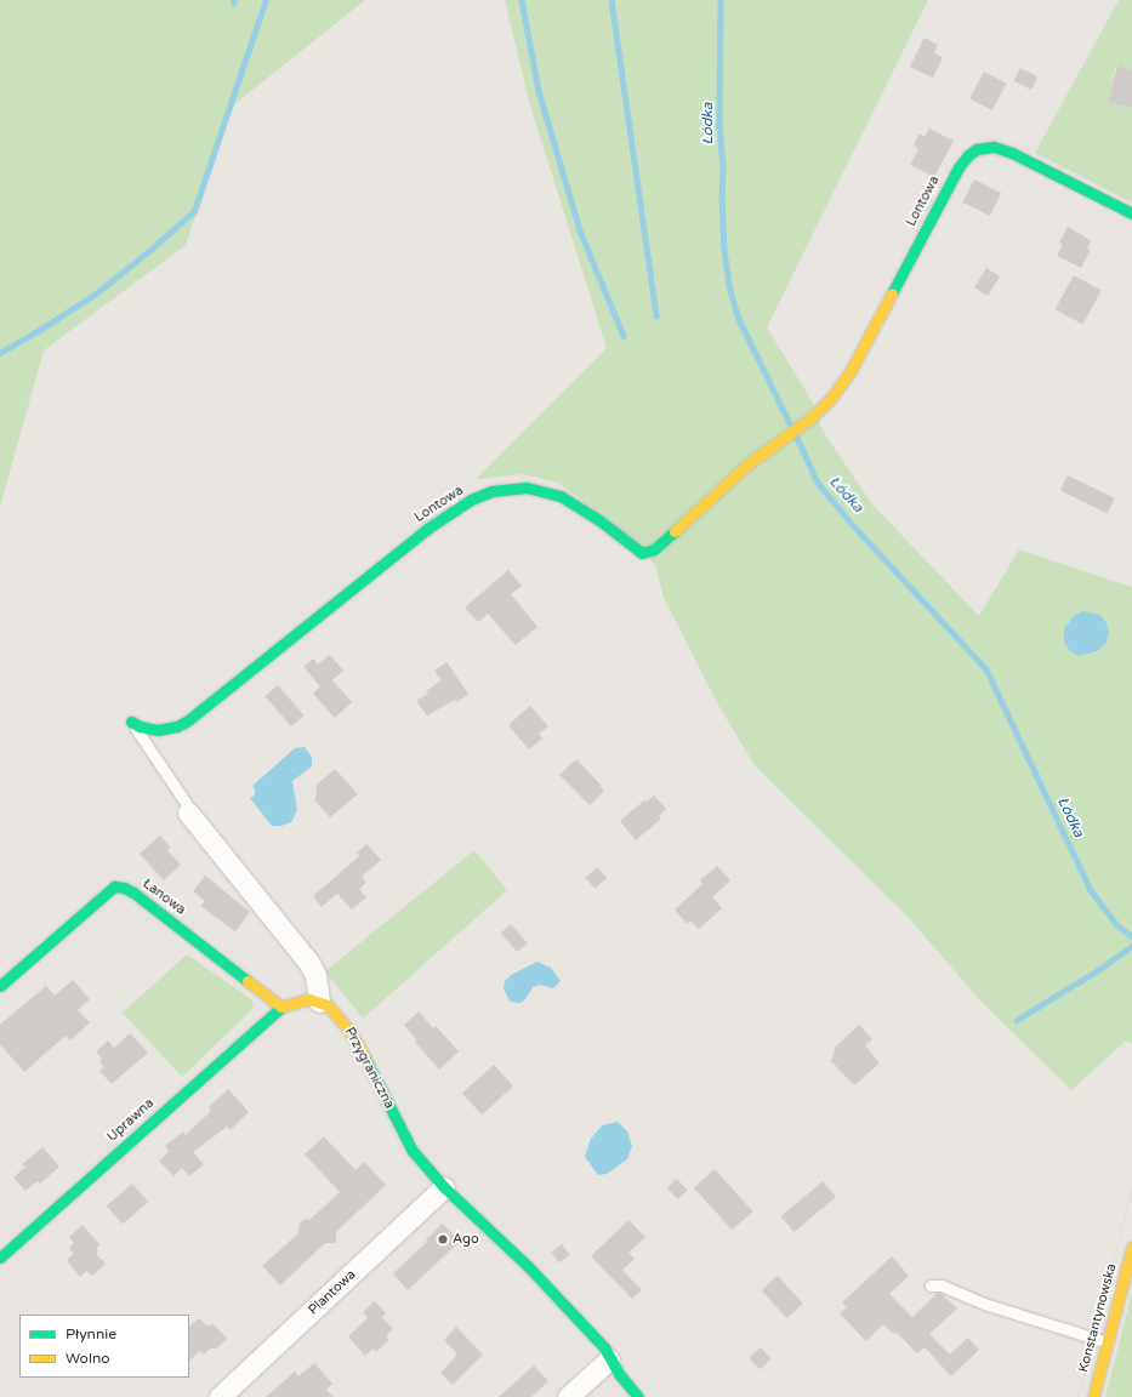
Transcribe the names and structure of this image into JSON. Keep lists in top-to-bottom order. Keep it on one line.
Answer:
{"streets":{"street":["Lontowa","Łanowa","Przygraniczna","Uprawna","Plantowa","Konstantynowska"]},"crossings":[["Łanowa","Uprawna"],["Przygraniczna","Plantowa"]],"water":["Łódka"],"places":["Ago"],"legend":["Płynnie","Wolno"]}
